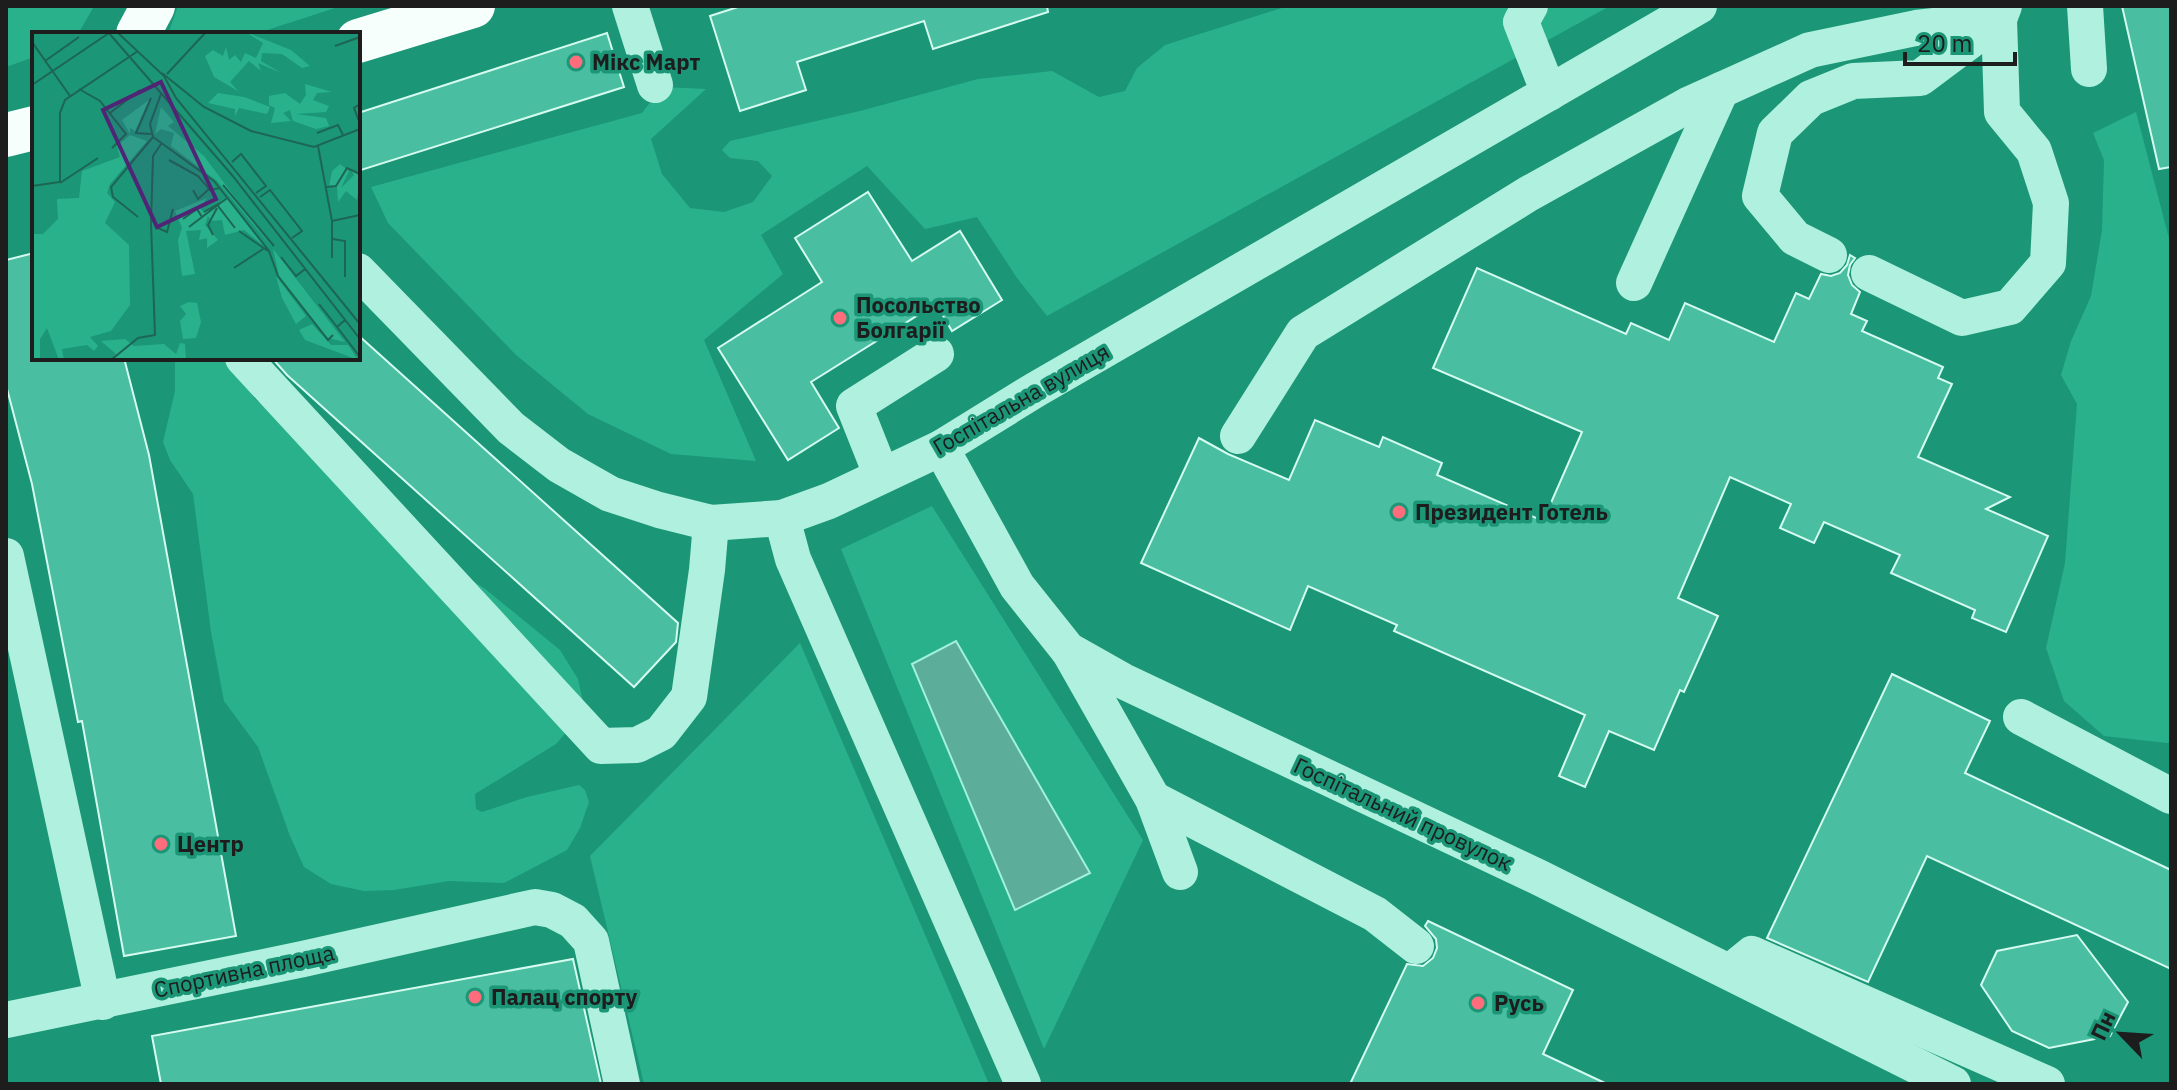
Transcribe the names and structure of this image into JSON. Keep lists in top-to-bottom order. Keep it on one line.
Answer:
{"streets":{"street":["Госпітальна вулиця","Госпітальний провулок","Спортивна площа"]},"crossings":[["Госпітальна вулиця","Госпітальний провулок"]],"places":["Мікс Март","Посольство Болгарії","Президент Готель","Центр","Палац спорту","Русь"],"scale_bar":"20 m","north":"top left"}
